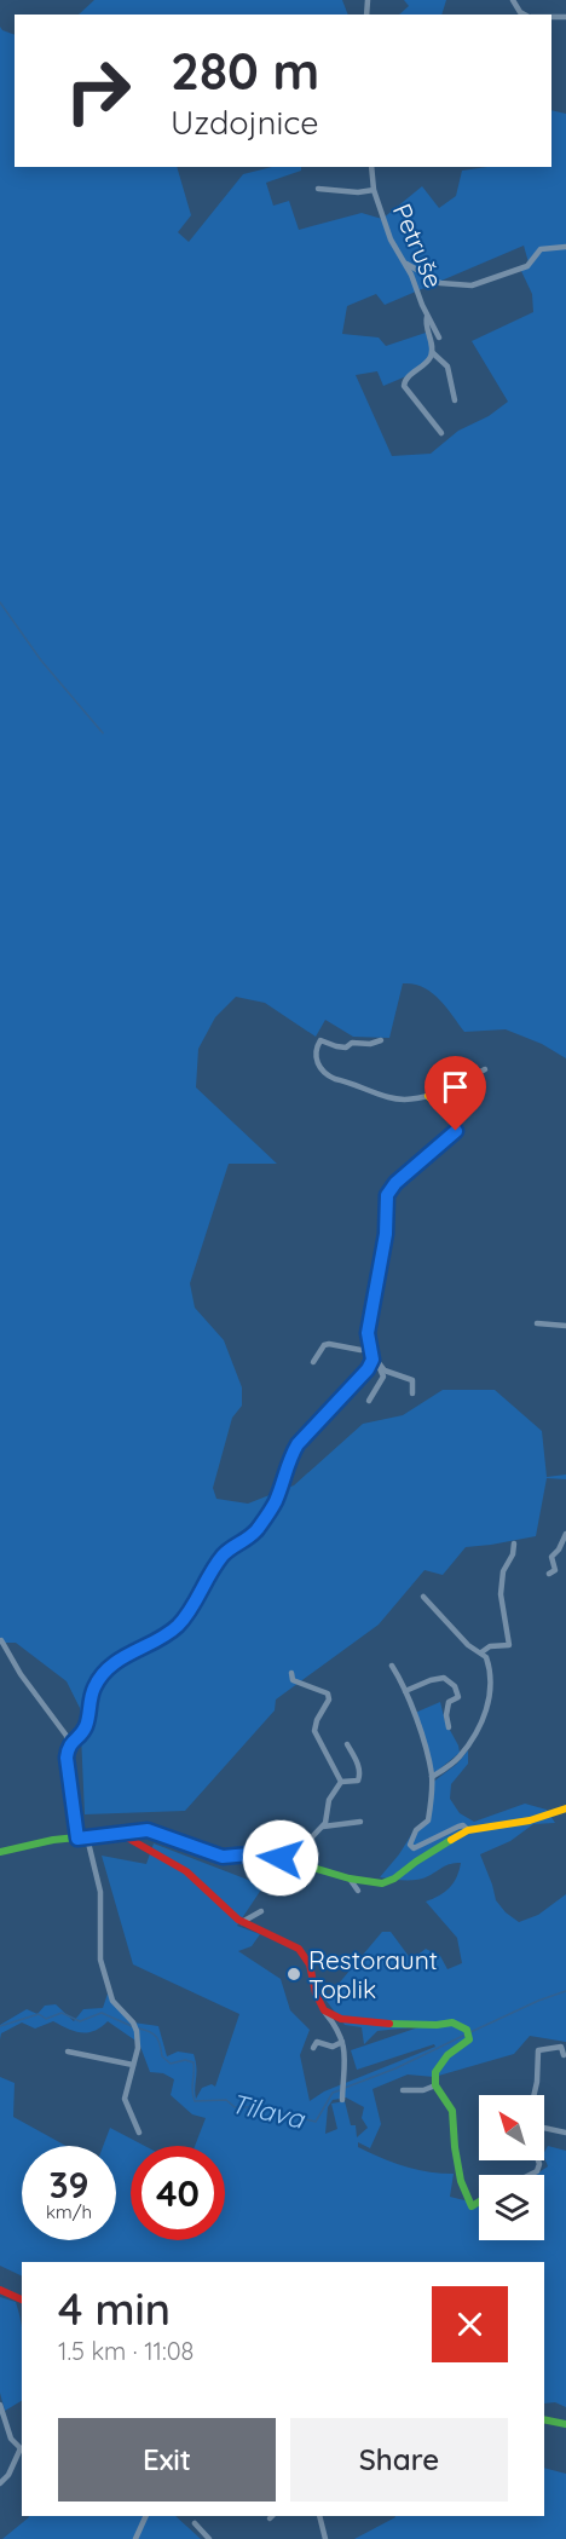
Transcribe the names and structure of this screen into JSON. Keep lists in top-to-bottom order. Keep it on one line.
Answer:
{"streets":{"street":["Petruše"]},"water":["Tilava"],"places":["Restoraunt Toplik"],"north":"top left","page":{"turn":["280 m","Uzdojnice"],"speed":"39 km/h","limit":"40","heading":["4 min","1.5 km · 11:08"],"buttons":["Exit","Share"]}}
